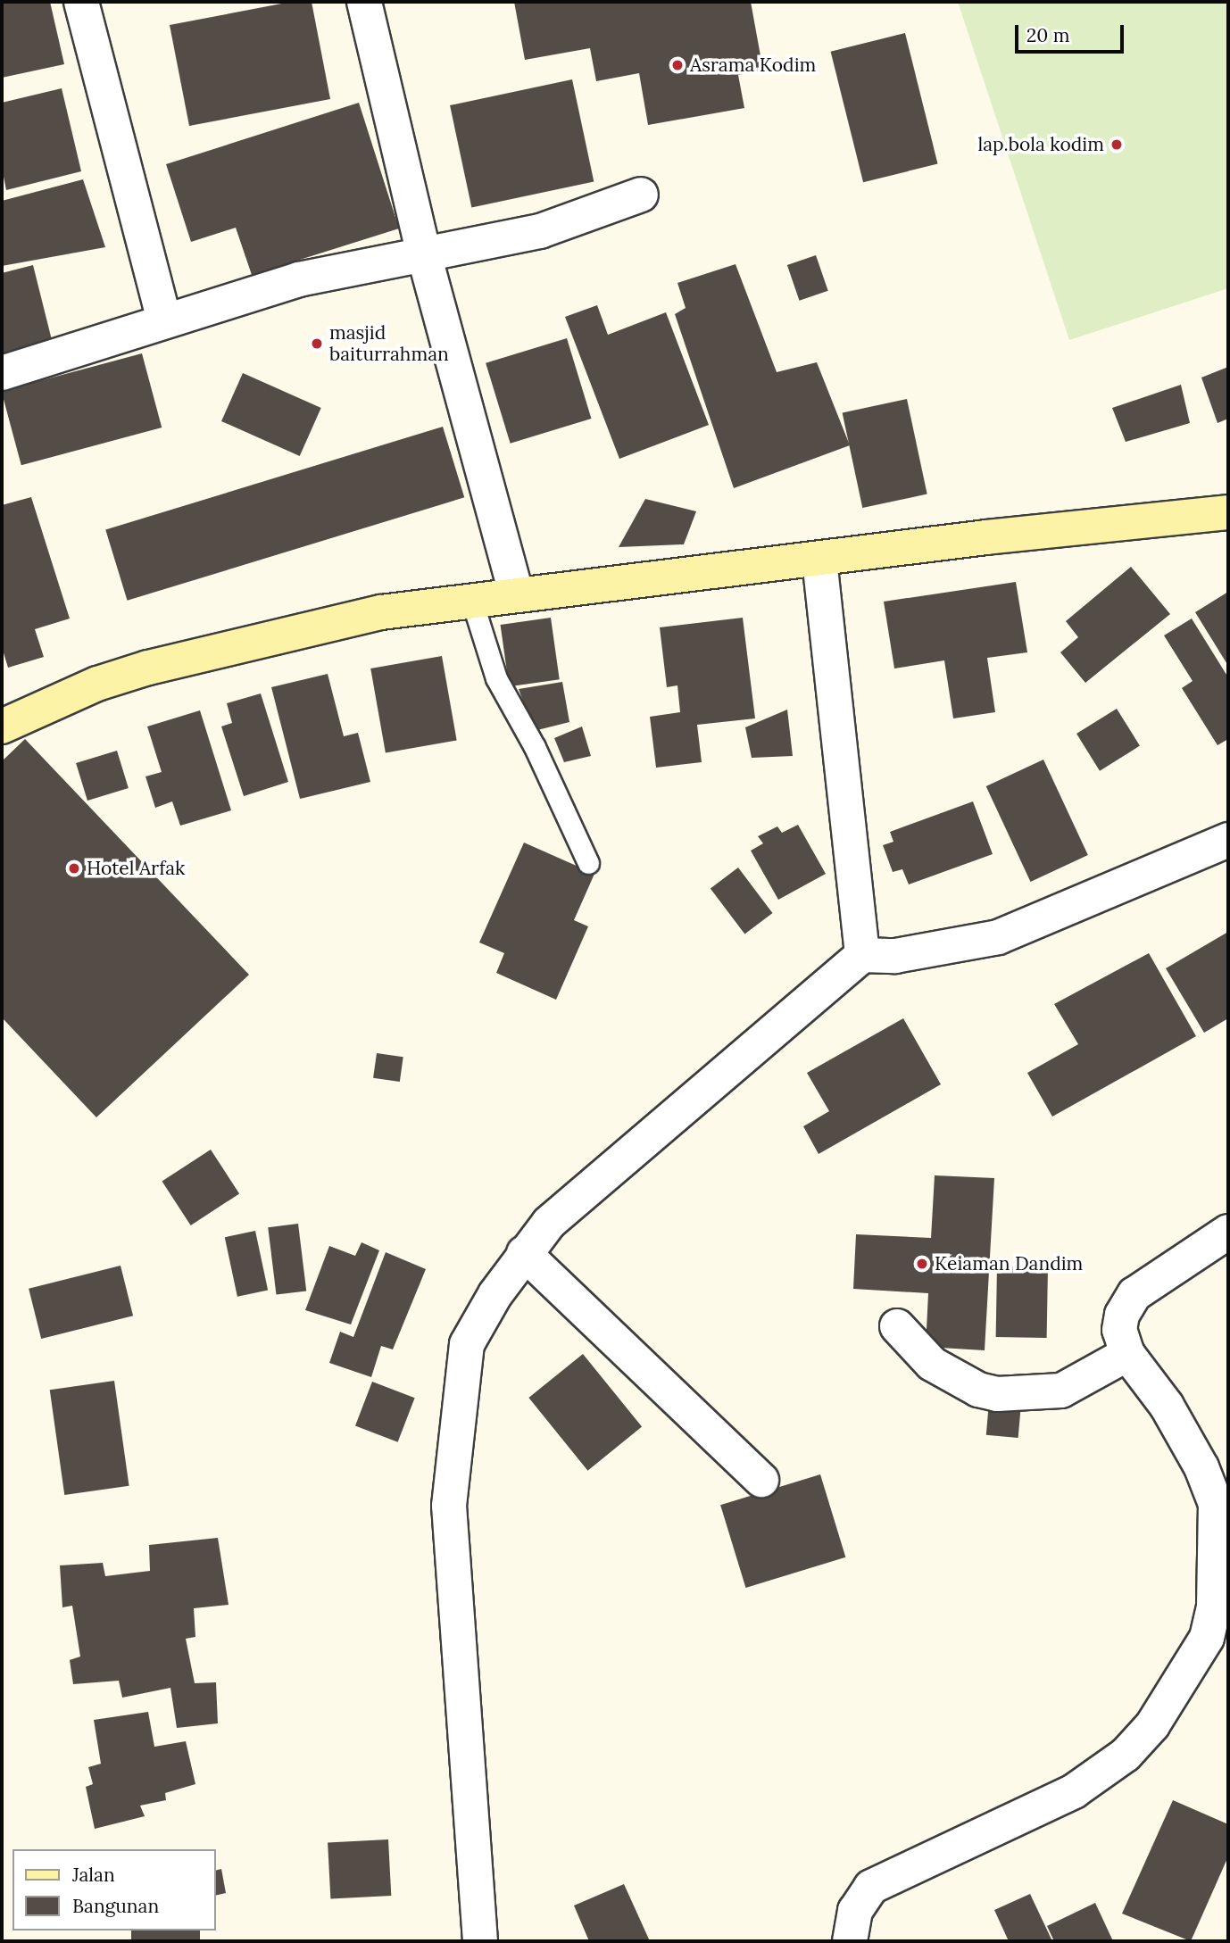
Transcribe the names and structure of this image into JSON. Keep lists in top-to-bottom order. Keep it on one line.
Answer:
{"places":["Asrama Kodim","lap.bola kodim","masjid baiturrahman","Hotel Arfak","Keiaman Dandim"],"legend":["Jalan","Bangunan"],"scale_bar":"20 m"}
